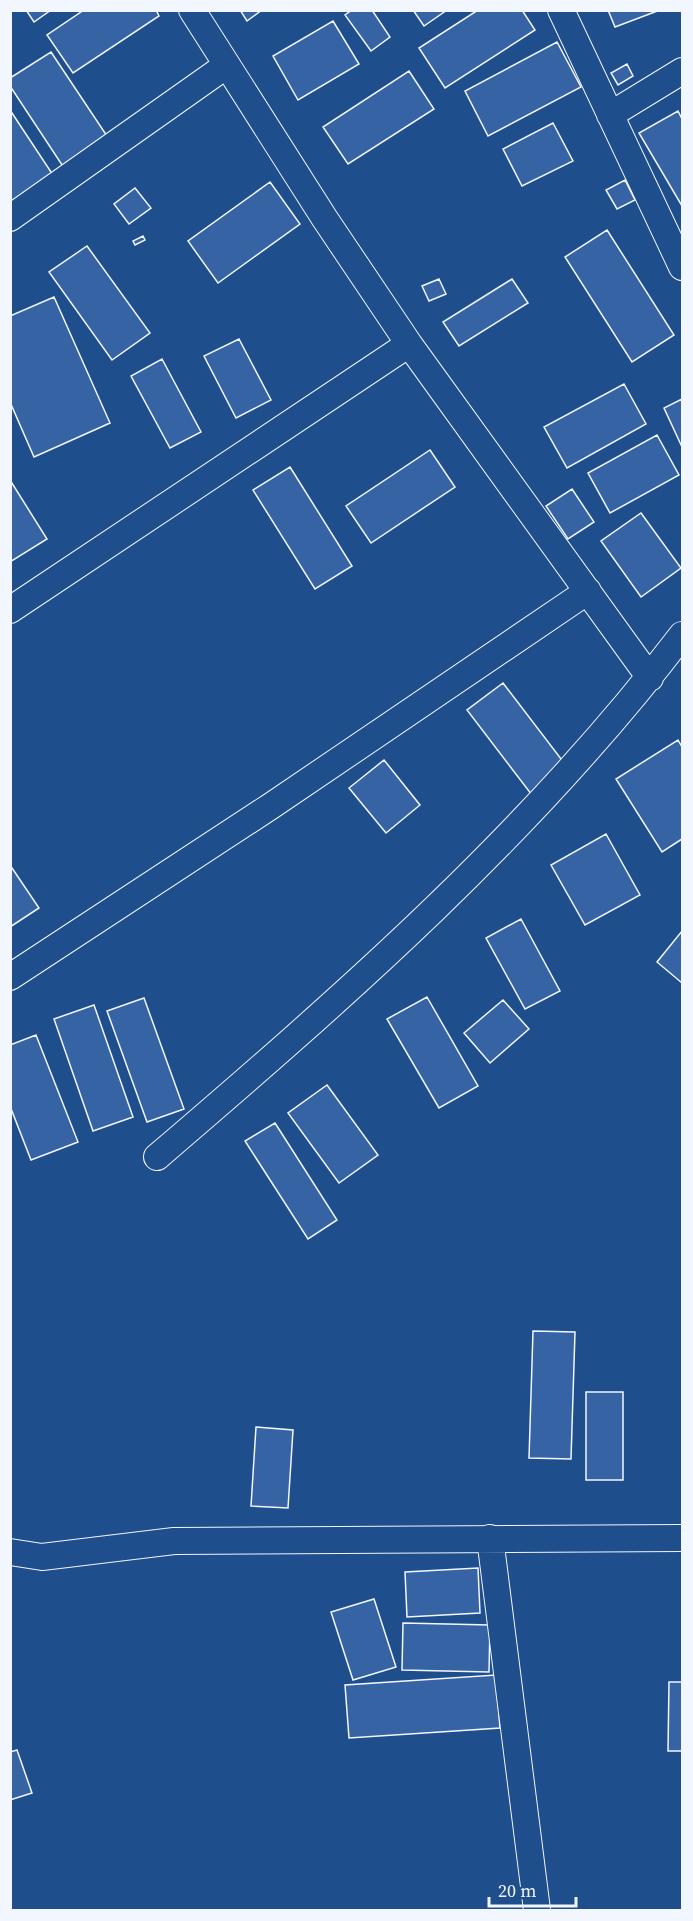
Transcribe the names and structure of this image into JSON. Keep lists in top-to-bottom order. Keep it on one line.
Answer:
{"scale_bar":"20 m"}
